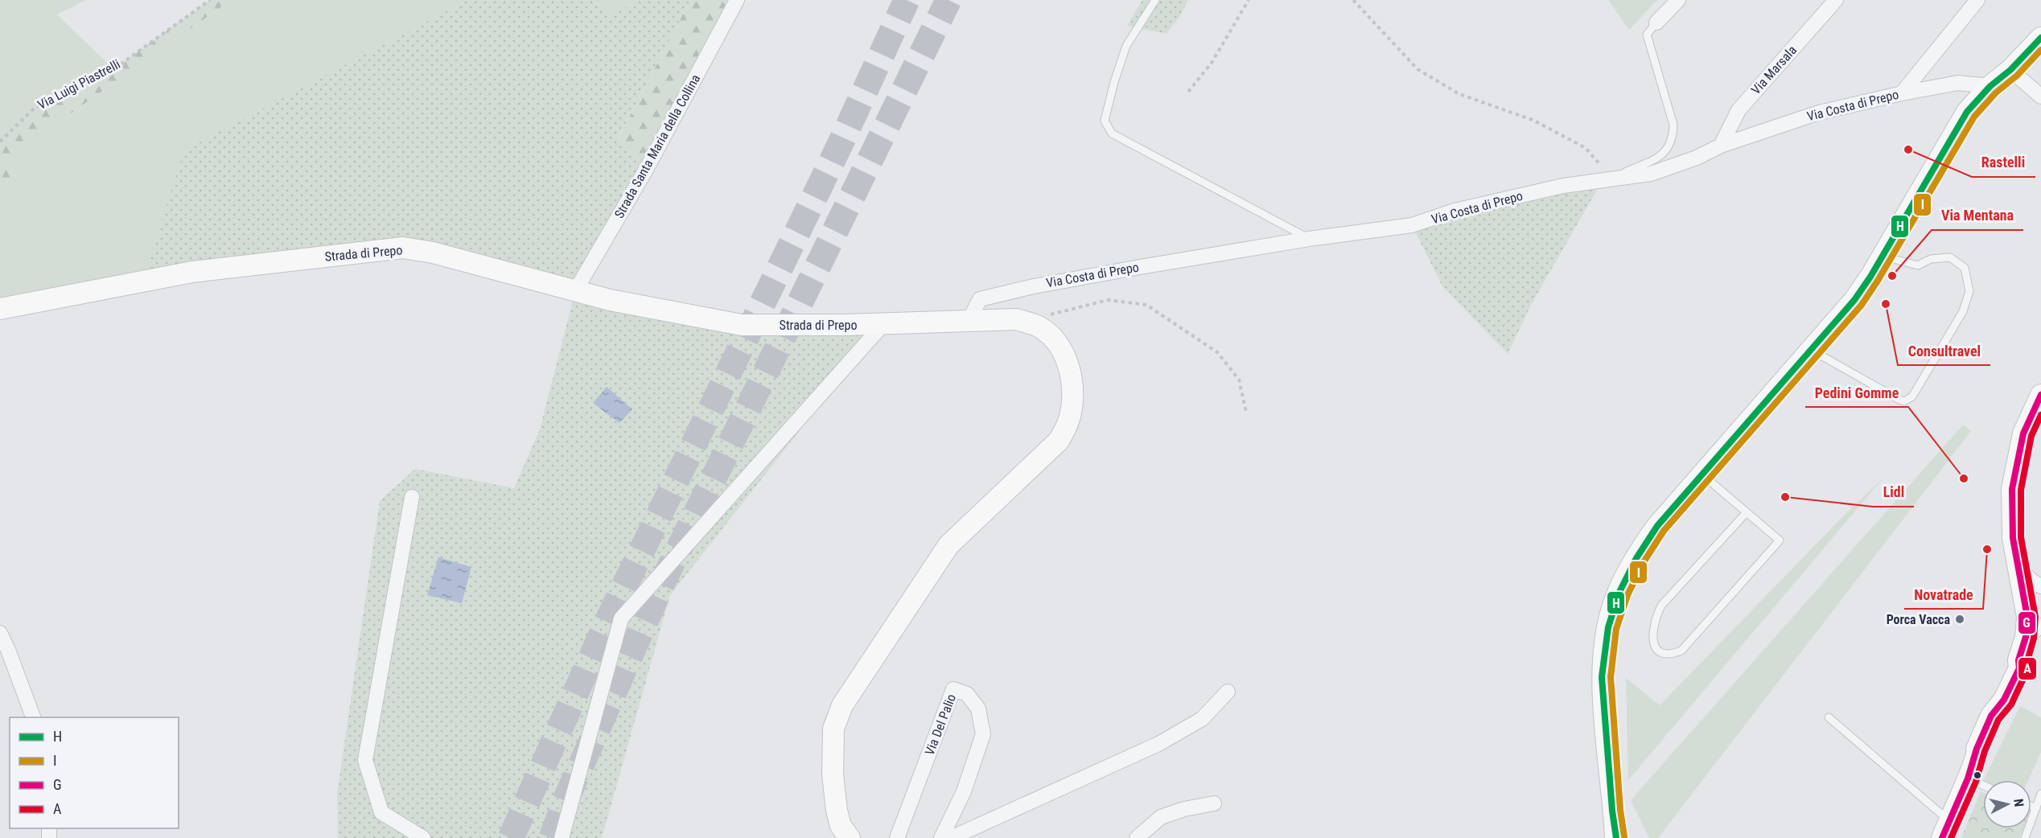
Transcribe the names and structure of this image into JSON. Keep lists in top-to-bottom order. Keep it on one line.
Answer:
{"streets":{"street":["Via Marsala","Via Costa di Prepo","Strada Santa Maria della Collina","Strada di Prepo","Via Del Palio"],"path":["Via Luigi Piastrelli"]},"crossings":[["Via Marsala","Via Costa di Prepo"],["Via Costa di Prepo","Strada di Prepo"],["Strada Santa Maria della Collina","Strada di Prepo"]],"places":["Rastelli","Via Mentana","Consultravel","Pedini Gomme","Lidl","Novatrade","Porca Vacca"],"lines":["transit line H","transit line I","transit line G","transit line A"],"legend":["H","I","G","A"],"north":"right"}
